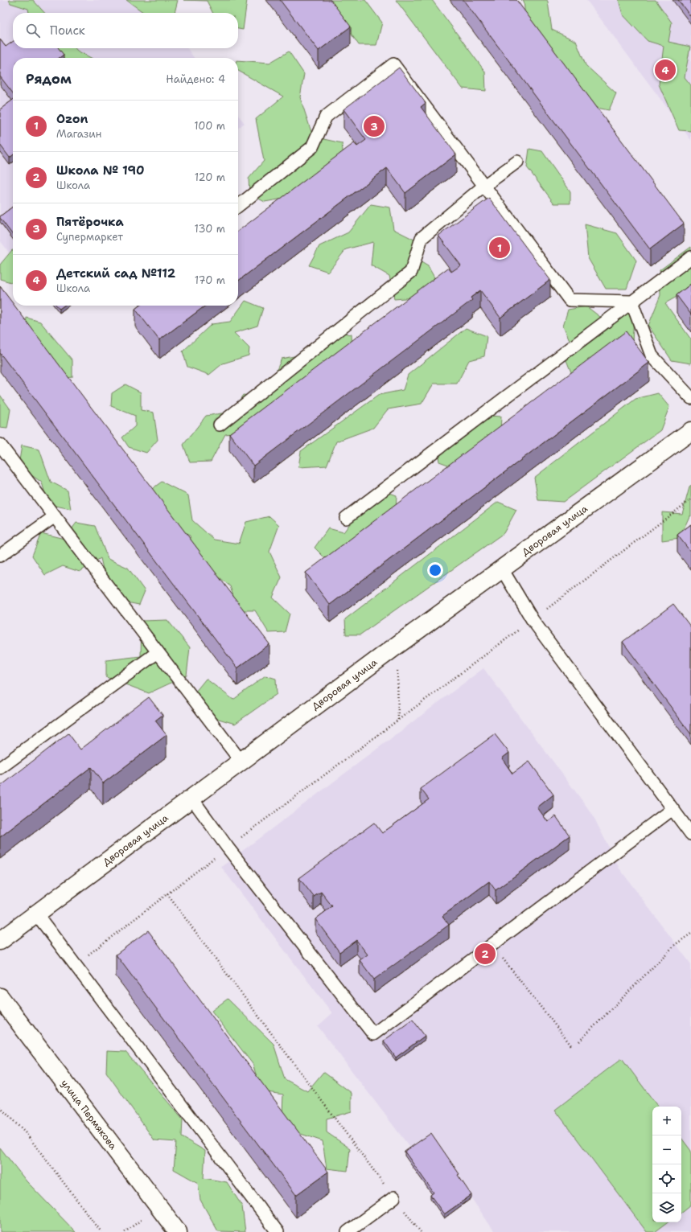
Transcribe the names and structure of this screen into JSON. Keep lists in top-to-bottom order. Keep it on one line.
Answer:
{"streets":{"street":["Дворовая улица","улица Пермякова"]},"page":{"search":"Поиск","pins":["4","3","1","2"],"heading":["Рядом","Найдено: 4"],"list":[{"mark":"1","name":"Ozon","note":"Магазин","value":"100 m"},{"mark":"2","name":"Школа № 190","note":"Школа","value":"120 m"},{"mark":"3","name":"Пятёрочка","note":"Супермаркет","value":"130 m"},{"mark":"4","name":"Детский сад №112","note":"Школа","value":"170 m"}],"map_buttons":["+","−"]}}
